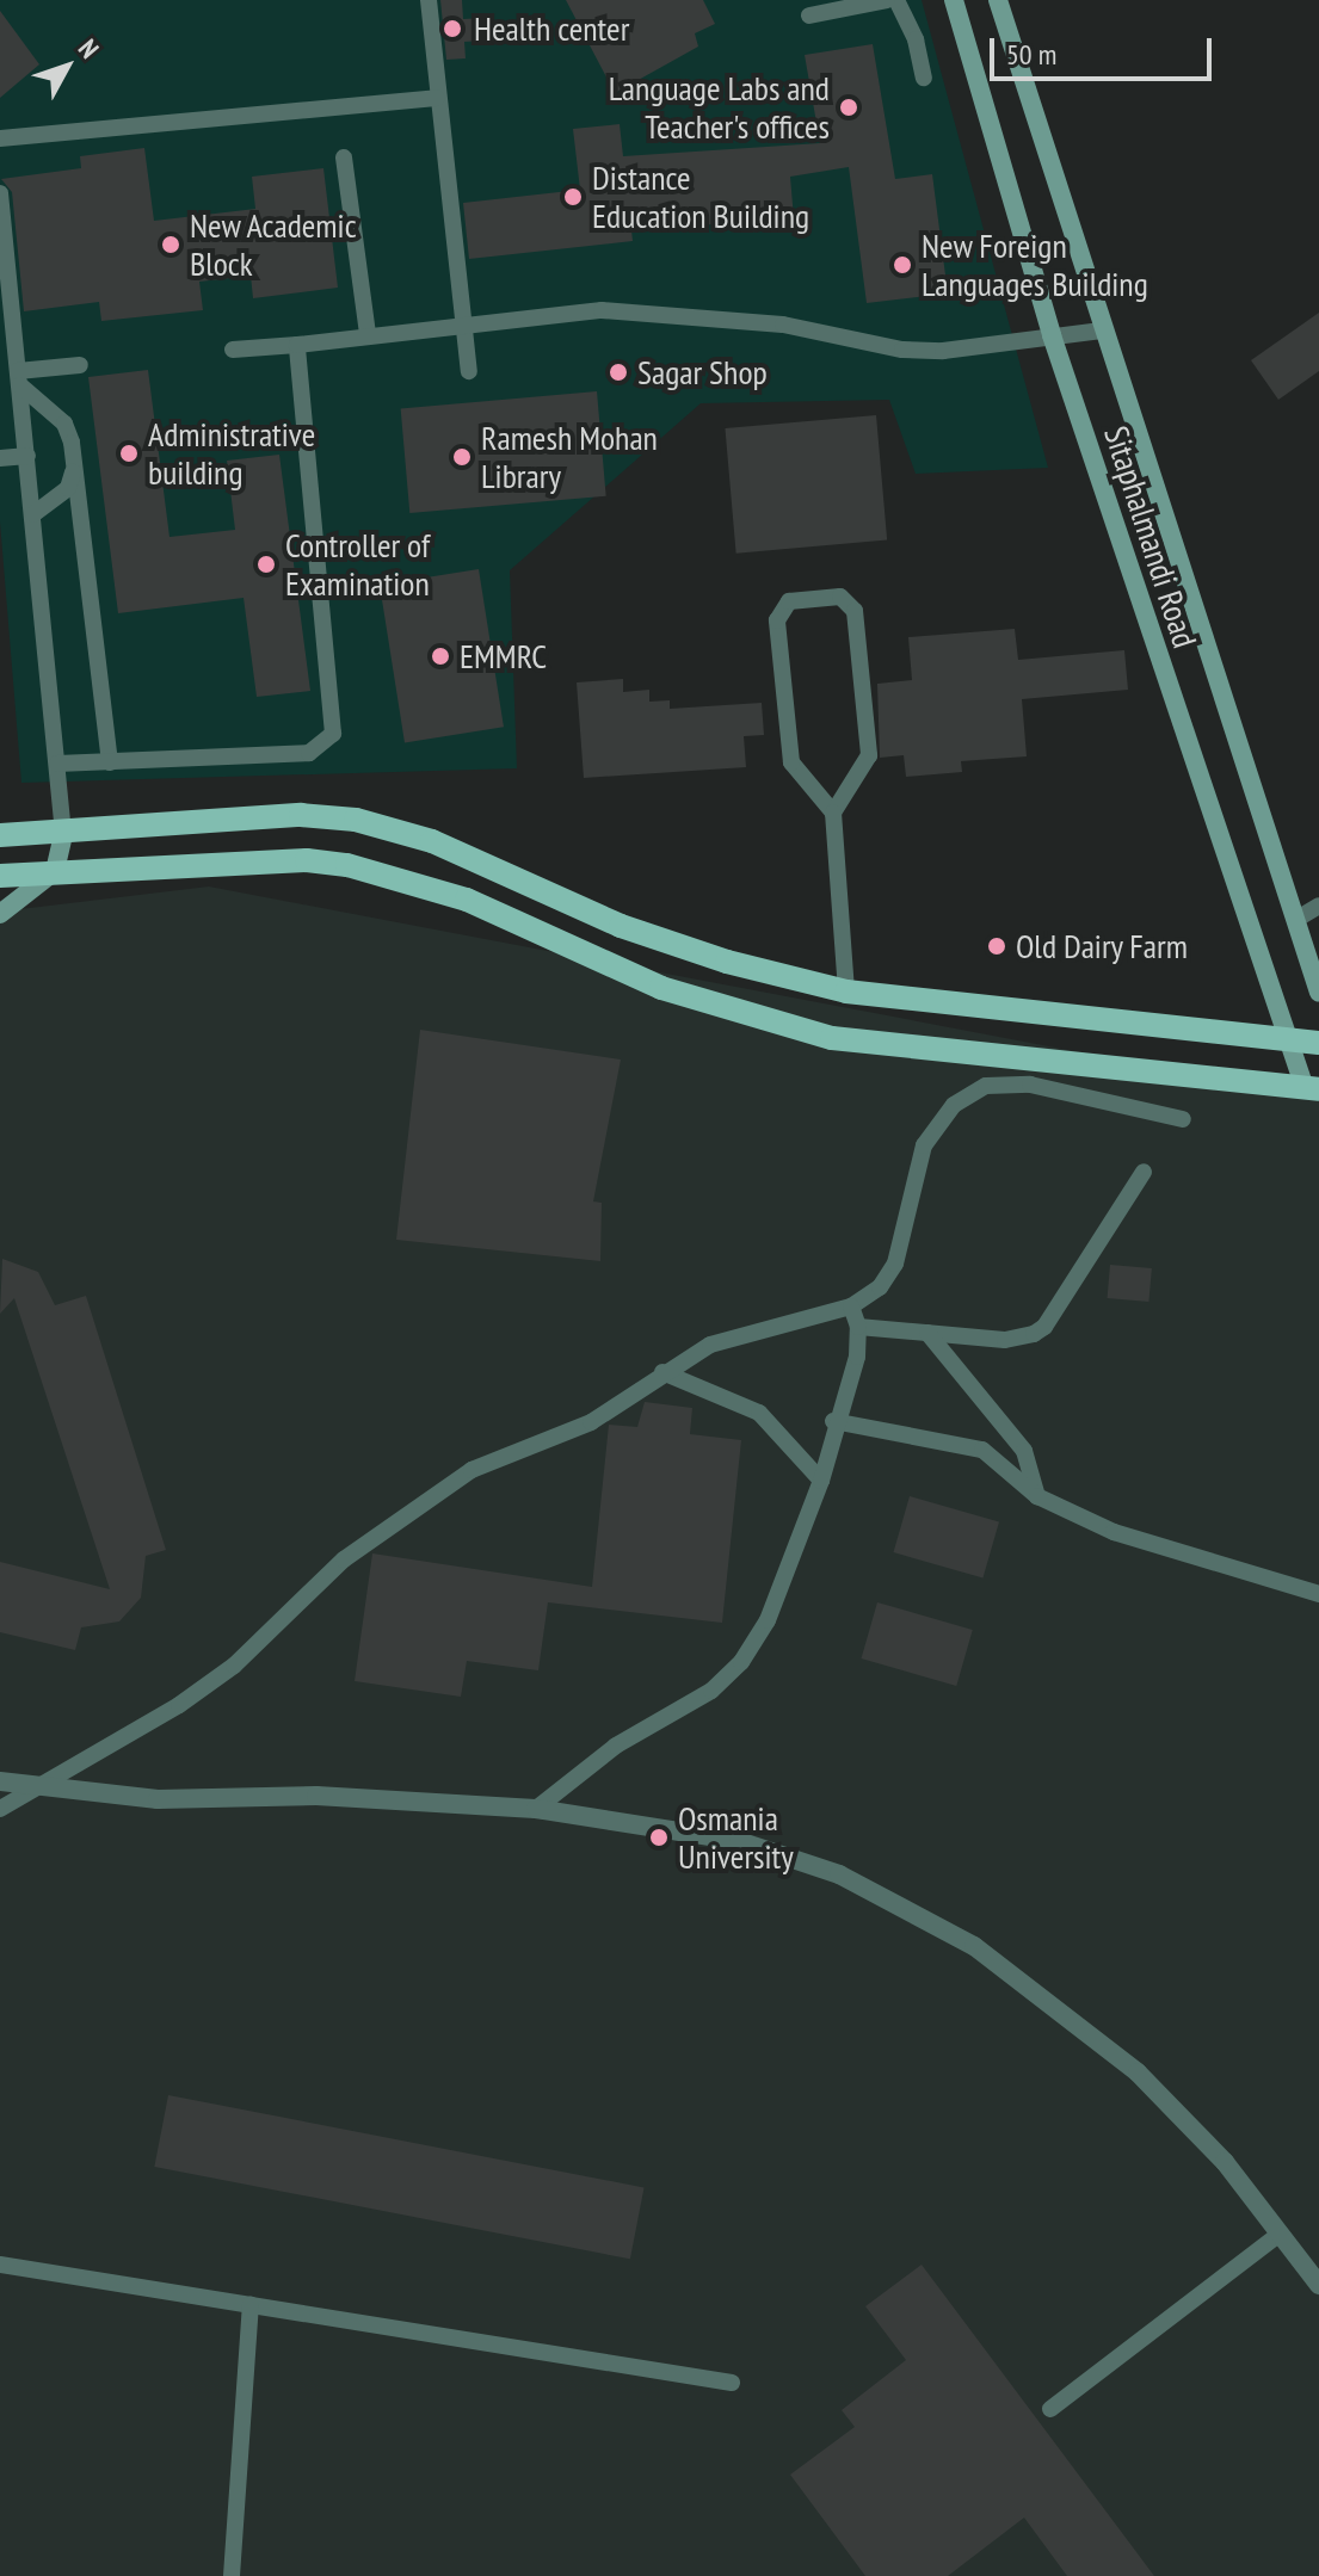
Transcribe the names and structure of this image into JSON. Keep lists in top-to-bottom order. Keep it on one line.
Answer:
{"streets":{"main road":["Sitaphalmandi Road"]},"places":["Health center","Language Labs and Teacher's offices","Distance Education Building","New Academic Block","New Foreign Languages Building","Sagar Shop","Administrative building","Ramesh Mohan Library","Controller of Examination","EMMRC","Old Dairy Farm","Osmania University"],"scale_bar":"50 m","north":"top right"}
